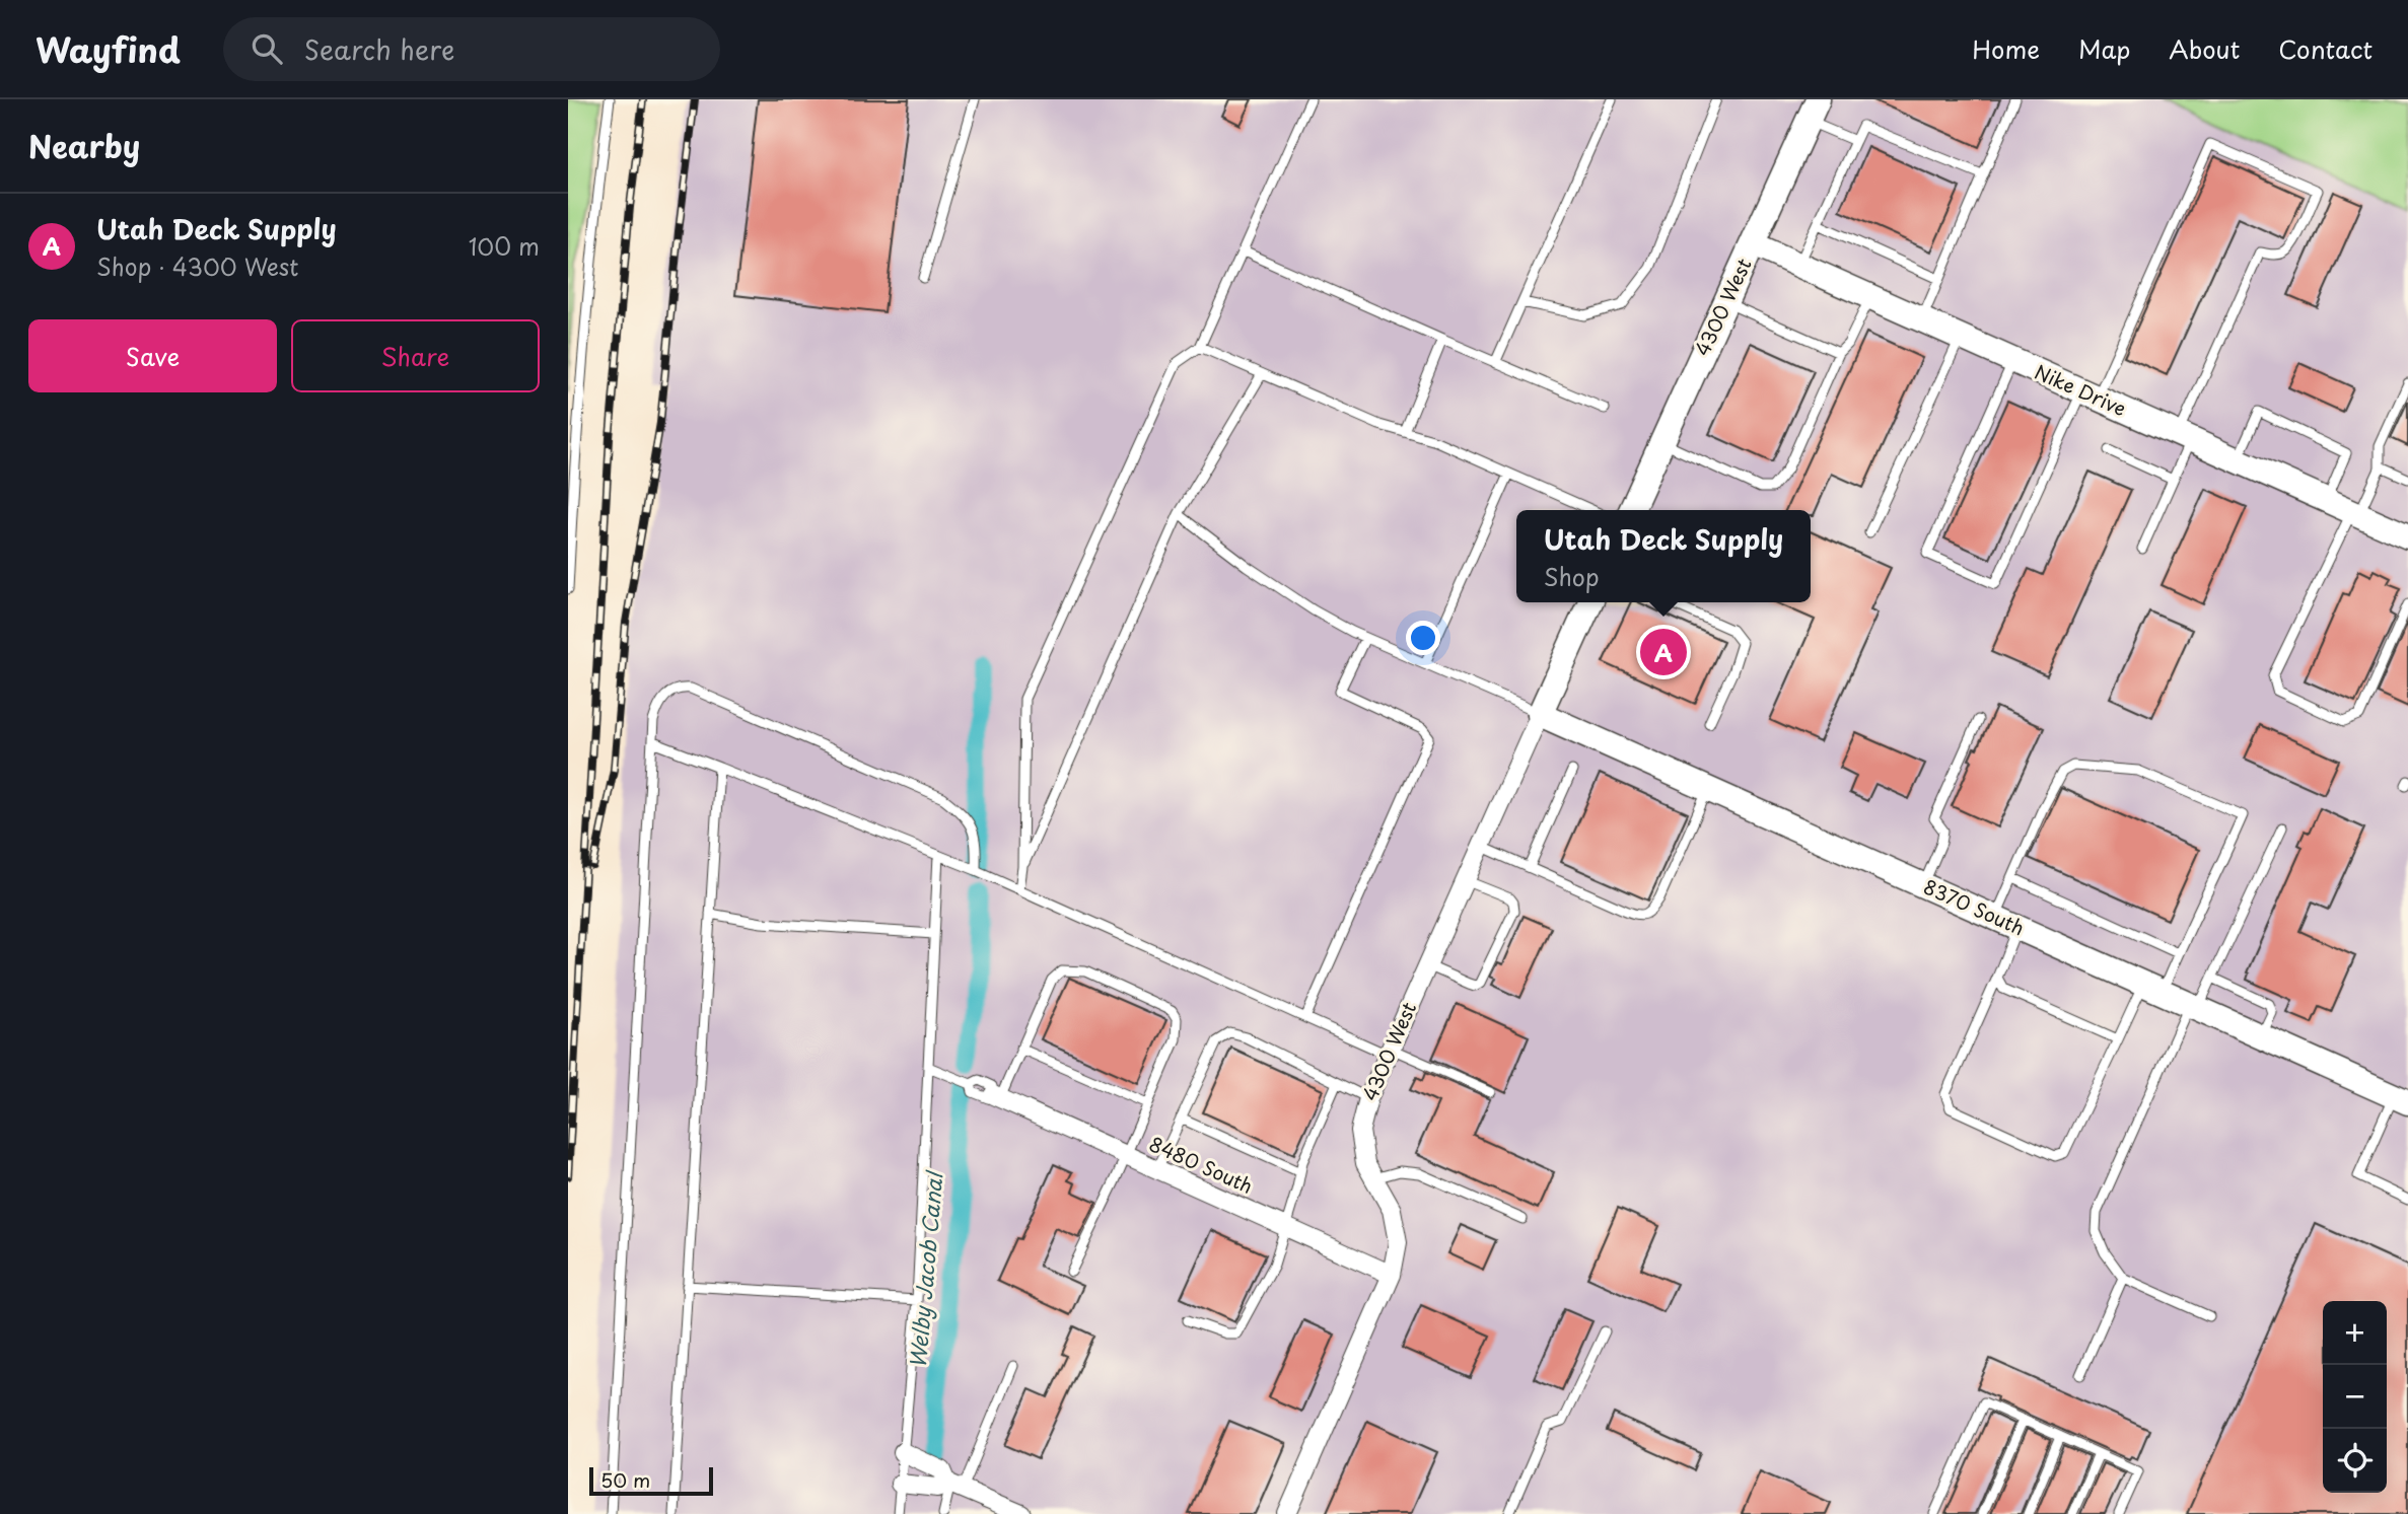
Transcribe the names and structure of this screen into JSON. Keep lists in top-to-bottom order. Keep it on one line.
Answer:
{"streets":{"street":["4300 West","Nike Drive","8370 South","8480 South"]},"crossings":[["4300 West","Nike Drive"],["4300 West","8370 South"],["4300 West","8480 South"]],"water":["Welby Jacob Canal"],"scale_bar":"50 m","page":{"header":"Wayfind","search":"Search here","nav":["Home","Map","About","Contact"],"heading":"Nearby","list":[{"mark":"A","name":"Utah Deck Supply","note":"Shop · 4300 West","value":"100 m"}],"buttons":["Save","Share"],"popup":["Utah Deck Supply","Shop"],"pins":"A","map_buttons":["+","−"],"scale":"50 m"}}
